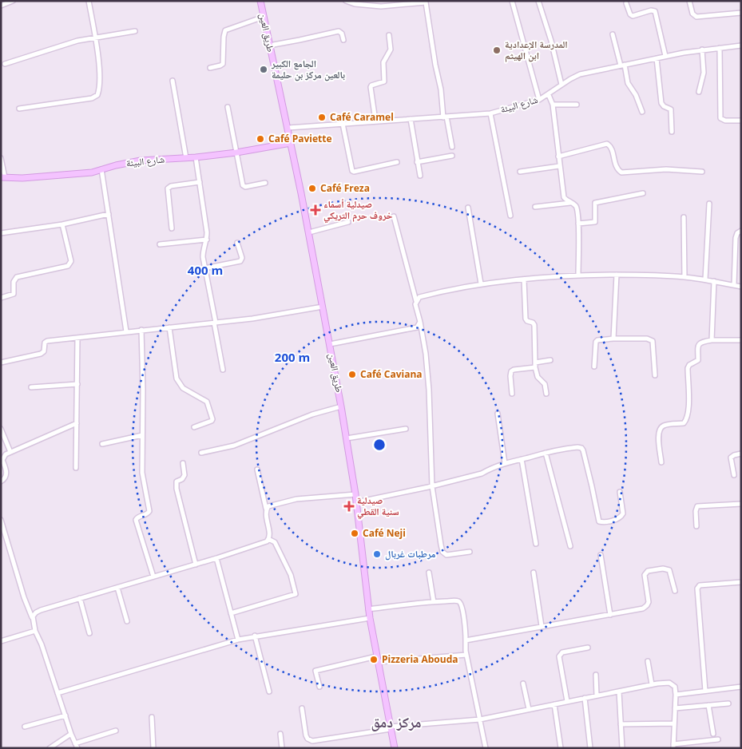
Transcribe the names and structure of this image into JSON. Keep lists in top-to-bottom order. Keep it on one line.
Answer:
{"streets":{"main road":["طريق العين","شارع البيئة"]},"crossings":[["طريق العين","شارع البيئة"]],"districts":["مركز دمق"],"places":{"other":["المدرسة الإعدادية ابن الهيثم","الجامع الكبير بالعين مركز بن حليمة","Café Caramel","Café Paviette","Café Freza","Café Caviana","Café Neji","مرطبات غربال","Pizzeria Abouda"],"health":["صيدلية أسماء خروف حرم التريكي","صيدلية سنية القطي"]},"rings":["400 m","200 m"]}
